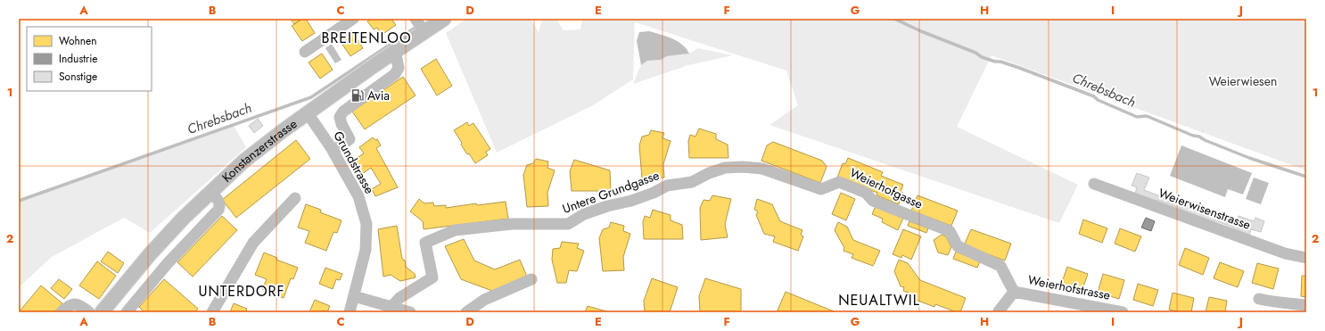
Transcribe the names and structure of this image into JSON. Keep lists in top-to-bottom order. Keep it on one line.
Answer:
{"streets":{"main road":["Konstanzerstrasse"],"street":["Grundstrasse","Weierhofgasse","Untere Grundgasse","Weierwisenstrasse","Weierhofstrasse"]},"crossings":[["Konstanzerstrasse","Grundstrasse"],["Weierhofgasse","Untere Grundgasse"],["Weierhofgasse","Weierhofstrasse"]],"districts":["BREITENLOO","UNTERDORF","NEUALTWIL"],"water":["Chrebsbach"],"parks":["Weierwiesen"],"places":{"fuel station":["Avia"]},"legend":["Wohnen","Industrie","Sonstige"],"grid":{"columns":["A","B","C","D","E","F","G","H","I","J"],"rows":["1","2"]}}
